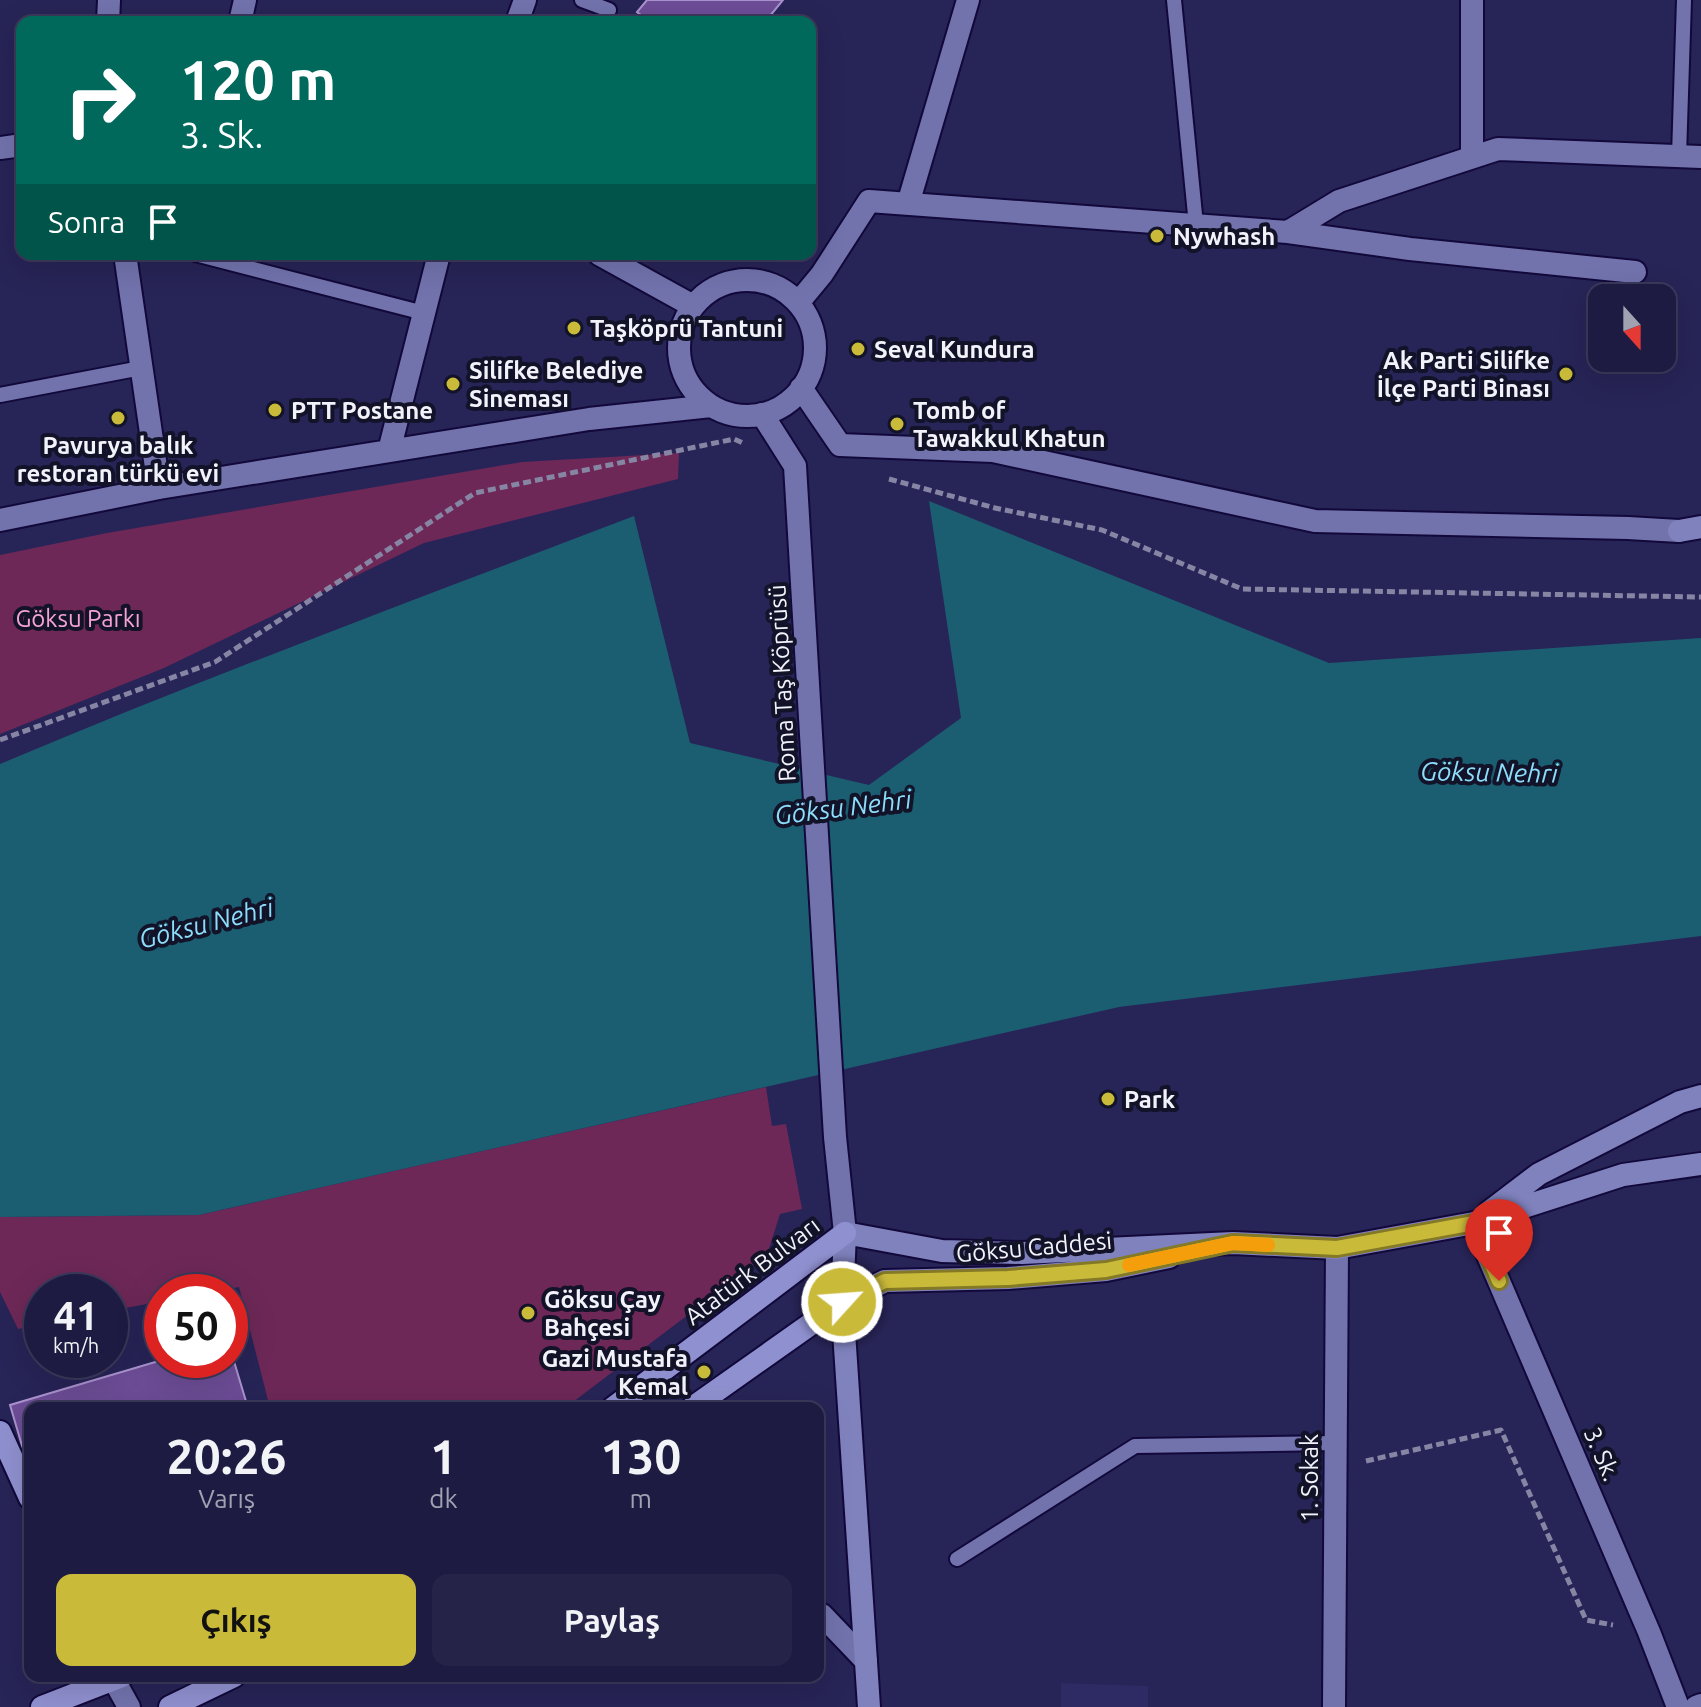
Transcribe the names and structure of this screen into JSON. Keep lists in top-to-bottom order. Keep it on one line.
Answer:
{"streets":{"main road":["Göksu Caddesi","Atatürk Bulvarı"],"street":["Roma Taş Köprüsü","3. Sk.","1. Sokak"]},"crossings":[["Roma Taş Köprüsü","Göksu Caddesi"],["Roma Taş Köprüsü","Atatürk Bulvarı"],["Göksu Caddesi","Atatürk Bulvarı"],["Göksu Caddesi","3. Sk."],["Göksu Caddesi","1. Sokak"]],"water":["Göksu Nehri"],"parks":["Göksu Parkı"],"places":["Nywhash","Taşköprü Tantuni","Seval Kundura","Ak Parti Silifke İlçe Parti Binası","Silifke Belediye Sineması","PTT Postane","Pavurya balık restoran türkü evi","Tomb of Tawakkul Khatun","Park","Göksu Çay Bahçesi","Gazi Mustafa Kemal"],"north":"bottom","page":{"turn":["120 m","3. Sk."],"then":"Sonra","speed":"41 km/h","limit":"50","eta":["20:26","Varış","1","dk","130","m"],"buttons":["Çıkış","Paylaş"]}}
